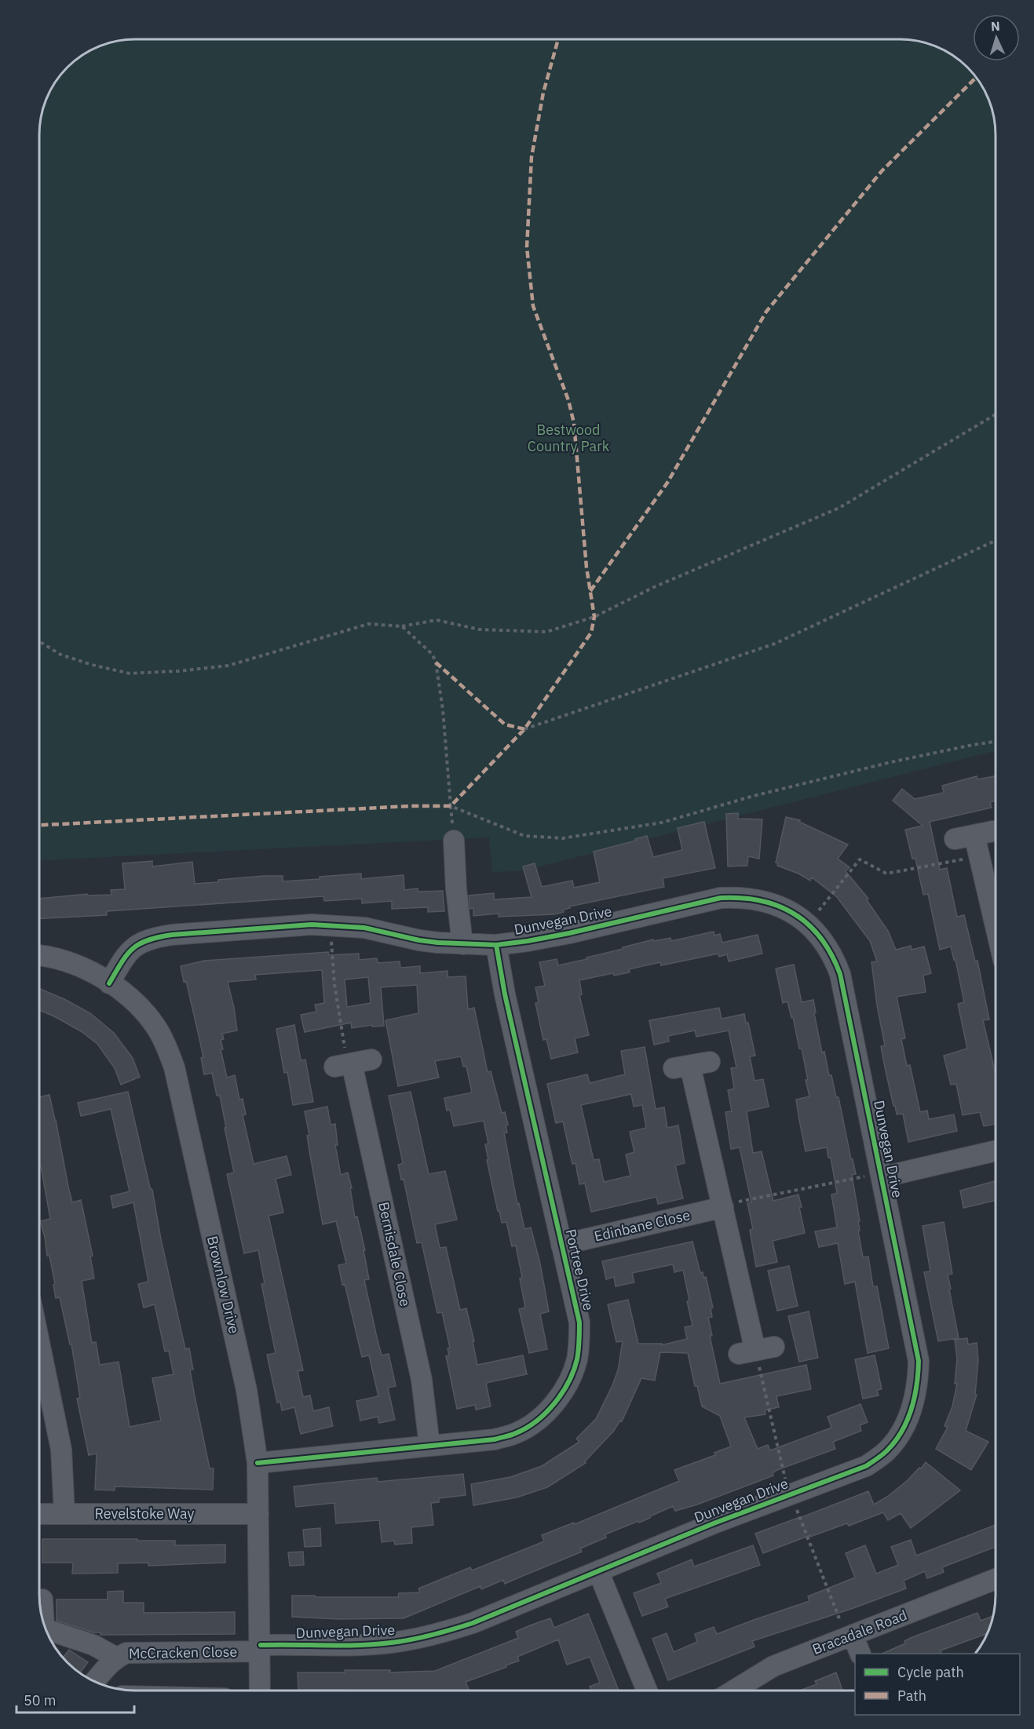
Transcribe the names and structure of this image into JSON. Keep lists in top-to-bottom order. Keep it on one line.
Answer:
{"streets":{"street":["Dunvegan Drive","Edinbane Close","Bernisdale Close","Portree Drive","Brownlow Drive","Revelstoke Way","Bracadale Road","McCracken Close"]},"crossings":[["Dunvegan Drive","Portree Drive"],["Dunvegan Drive","Brownlow Drive"],["Dunvegan Drive","McCracken Close"],["Edinbane Close","Portree Drive"],["Bernisdale Close","Portree Drive"],["Portree Drive","Brownlow Drive"],["Brownlow Drive","Revelstoke Way"],["Brownlow Drive","McCracken Close"]],"parks":["Bestwood Country Park"],"legend":["Cycle path","Path"],"scale_bar":"50 m","north":"top"}
